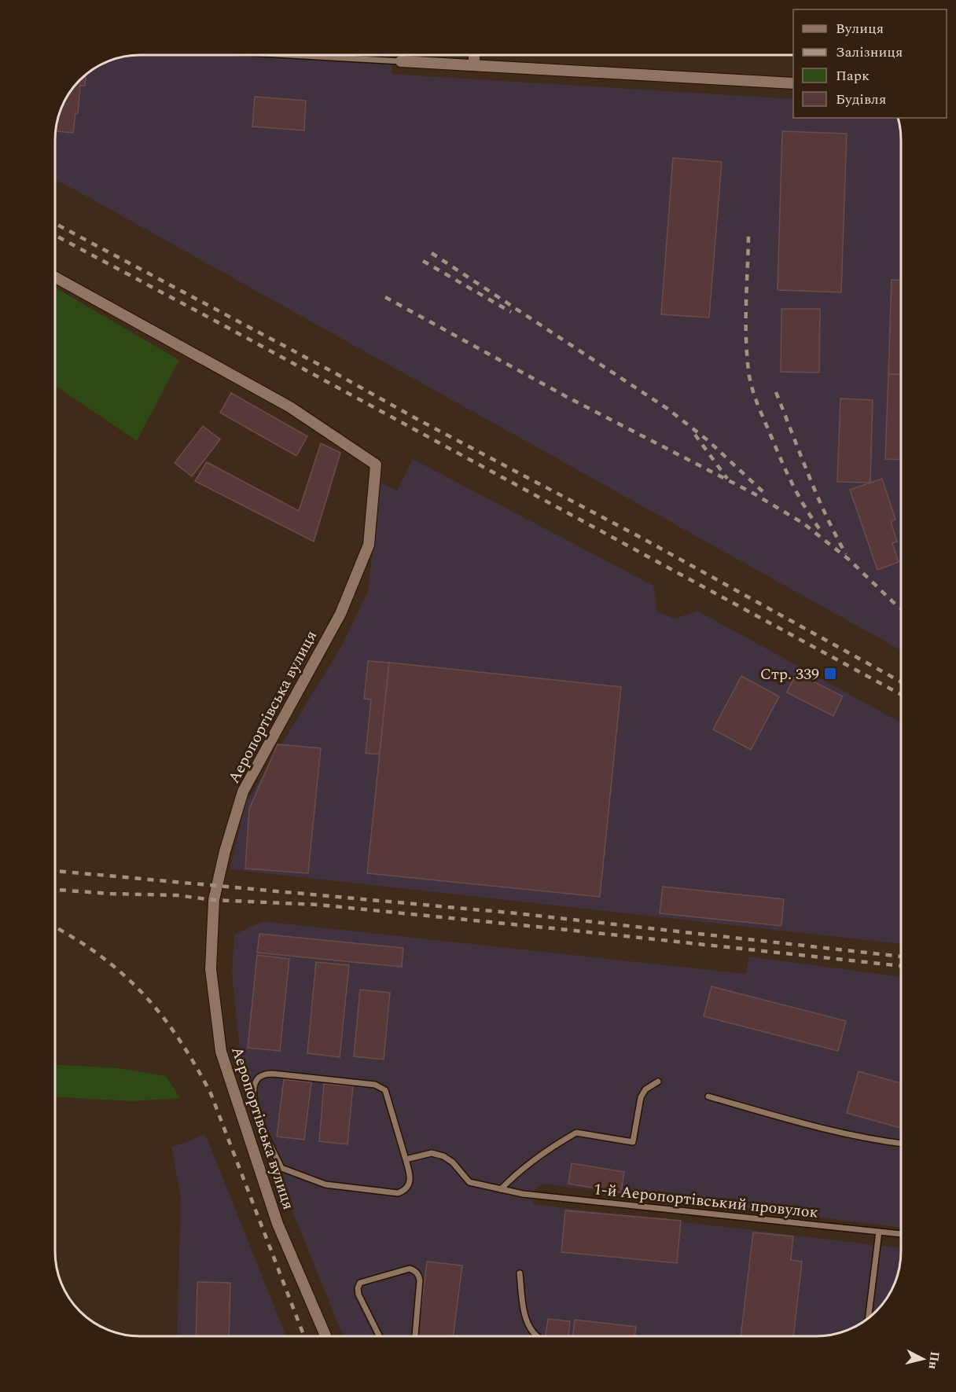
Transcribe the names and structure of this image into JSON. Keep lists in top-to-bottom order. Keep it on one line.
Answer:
{"streets":{"street":["Аеропортівська вулиця"],"lane":["1-й Аеропортівський провулок"]},"places":{"transit":["Стр. 339"]},"legend":["Вулиця","Залізниця","Парк","Будівля"],"north":"right"}
